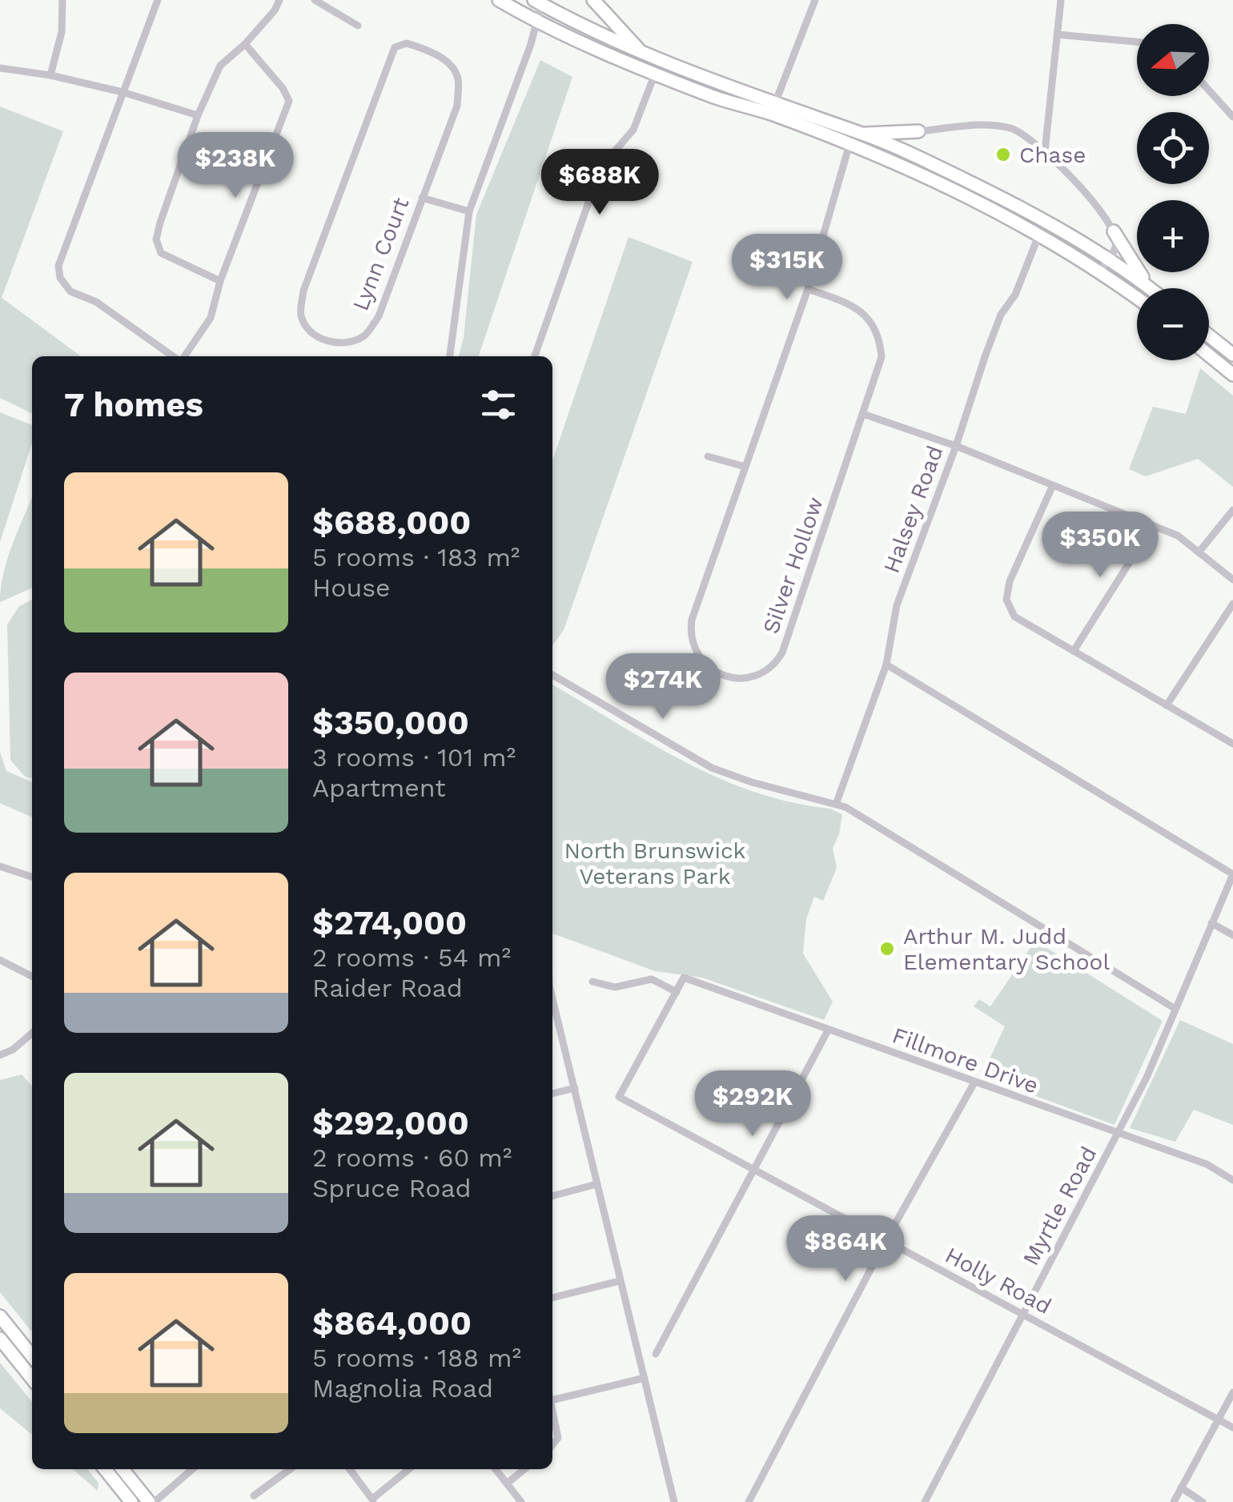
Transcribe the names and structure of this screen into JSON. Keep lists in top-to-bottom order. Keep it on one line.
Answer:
{"streets":{"street":["Lynn Court","Halsey Road","Silver Hollow","Fillmore Drive","Myrtle Road","Holly Road"]},"crossings":[["Fillmore Drive","Myrtle Road"],["Fillmore Drive","Holly Road"],["Myrtle Road","Holly Road"]],"parks":["North Brunswick Veterans Park"],"places":["Chase","Arthur M. Judd Elementary School"],"north":"left","page":{"map_buttons":["+","−"],"price":["$238K","$688K","$315K","$350K","$274K","$292K","$864K"],"heading":"7 homes","list":[{"name":"$688,000","note":"5 rooms · 183 m² · House"},{"name":"$350,000","note":"3 rooms · 101 m² · Apartment"},{"name":"$274,000","note":"2 rooms · 54 m² · Raider Road"},{"name":"$292,000","note":"2 rooms · 60 m² · Spruce Road"},{"name":"$864,000","note":"5 rooms · 188 m² · Magnolia Road"}]}}
